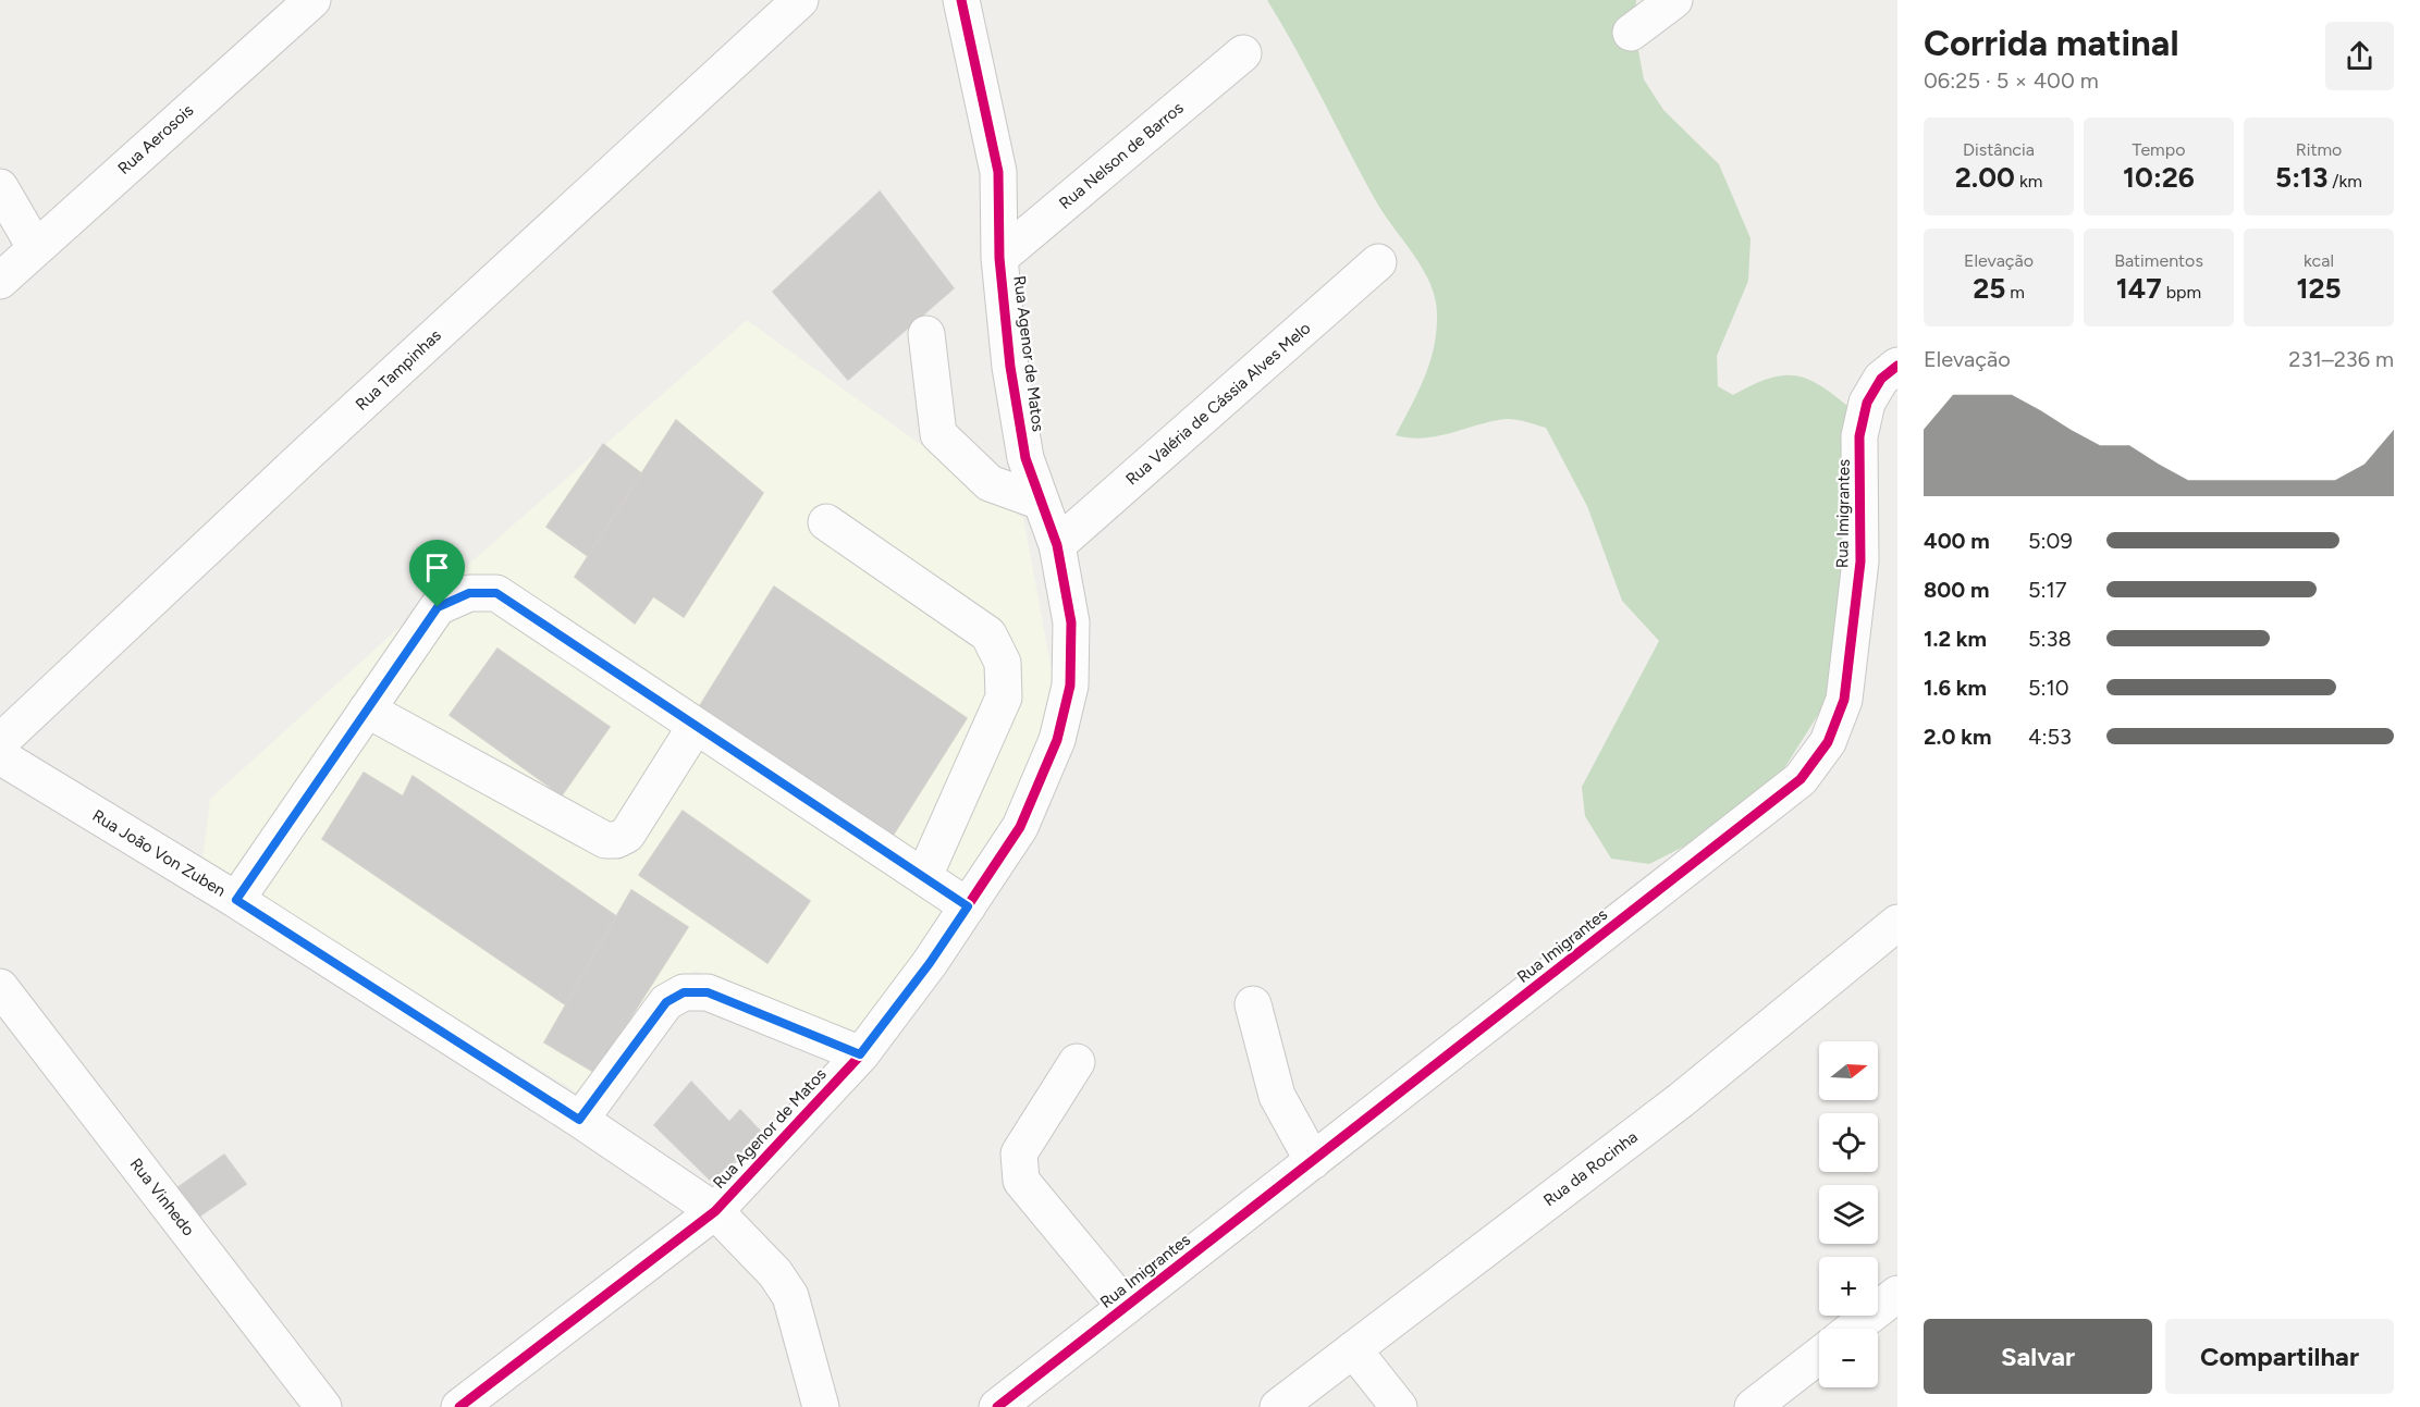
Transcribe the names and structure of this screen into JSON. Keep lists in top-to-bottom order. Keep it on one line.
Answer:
{"streets":{"street":["Rua Aerosois","Rua Nelson de Barros","Rua Agenor de Matos","Rua Tampinhas","Rua Valéria de Cássia Alves Melo","Rua Imigrantes","Rua João Von Zuben","Rua da Rocinha","Rua Vinhedo"]},"crossings":[["Rua Nelson de Barros","Rua Agenor de Matos"],["Rua Agenor de Matos","Rua Valéria de Cássia Alves Melo"],["Rua Agenor de Matos","Rua João Von Zuben"]],"north":"right","page":{"heading":["Corrida matinal","06:25 · 5 × 400 m"],"stats":[["Distância","2.00 km"],["Tempo","10:26"],["Ritmo","5:13 /km"],["Elevação","25 m"],["Batimentos","147 bpm"],["kcal","125"]],"chart":["Elevação","231–236 m"],"list":[{"name":"400 m","note":"5:09"},{"name":"800 m","note":"5:17"},{"name":"1.2 km","note":"5:38"},{"name":"1.6 km","note":"5:10"},{"name":"2.0 km","note":"4:53"}],"map_buttons":["+","−"],"buttons":["Salvar","Compartilhar"]}}
